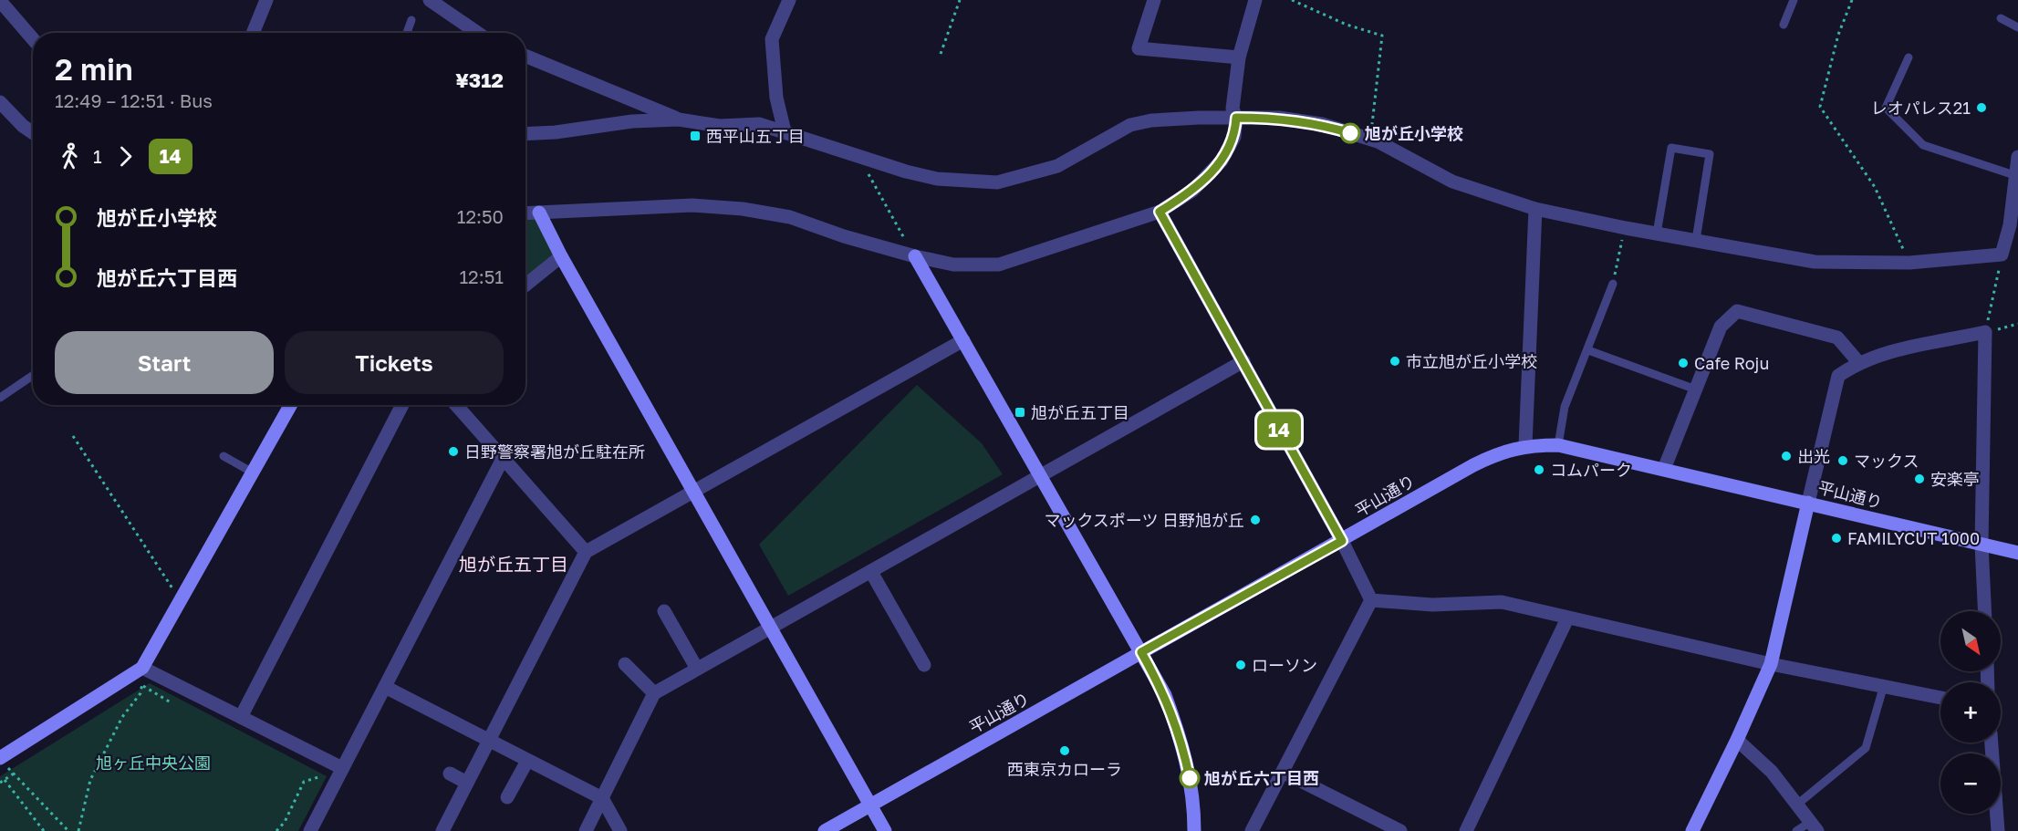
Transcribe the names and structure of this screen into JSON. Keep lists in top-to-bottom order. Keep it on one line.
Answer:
{"streets":{"street":["平山通り"]},"districts":["旭が丘五丁目"],"parks":["旭ヶ丘中央公園"],"places":{"other":["レオパレス21","旭が丘小学校","市立旭が丘小学校","Cafe Roju","日野警察署旭が丘駐在所","出光","マックス","コムパーク","安楽亭","マックスポーツ 日野旭が丘","FAMILYCUT 1000","ローソン","西東京カローラ","旭が丘六丁目西"],"transit":["西平山五丁目","旭が丘五丁目"]},"lines":["bus line 14"],"north":"bottom right","page":{"on_map":"14","heading":["2 min","12:49 – 12:51 · Bus","¥312"],"legs":["1","14"],"list":[{"name":"旭が丘小学校","value":"12:50"},{"name":"旭が丘六丁目西","value":"12:51"}],"buttons":["Start","Tickets"],"map_buttons":["+","−"]}}
